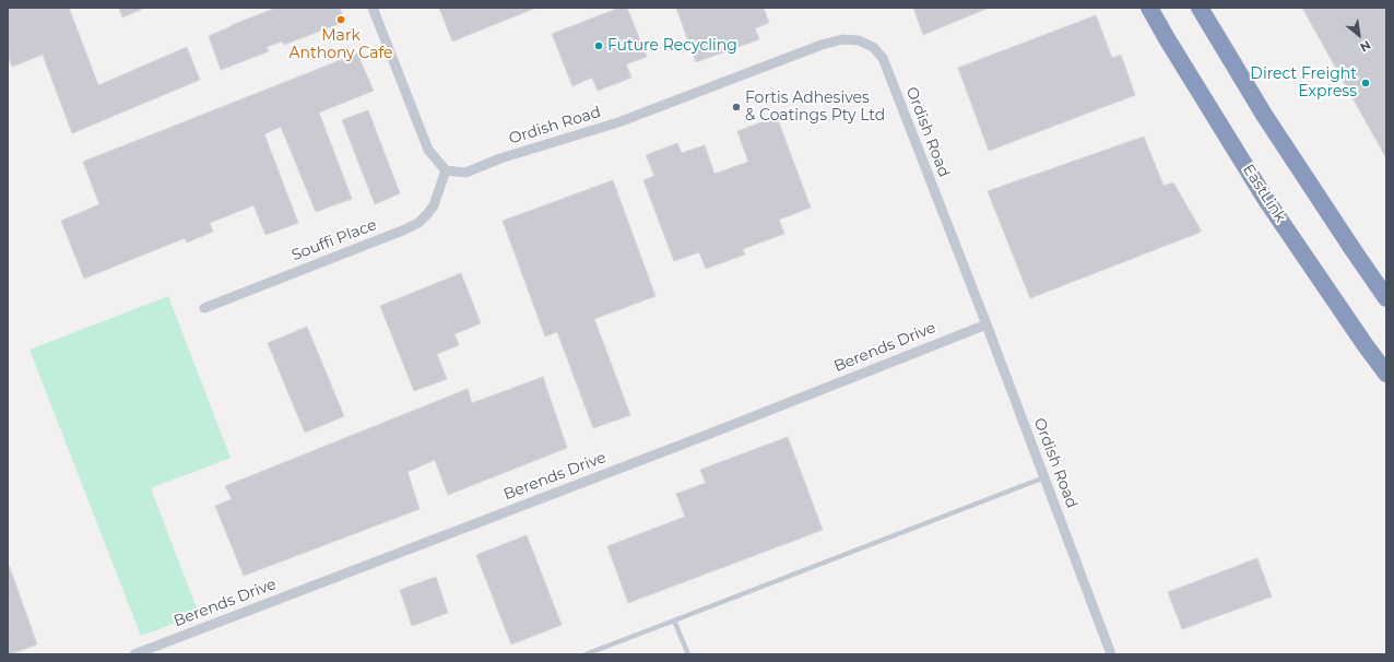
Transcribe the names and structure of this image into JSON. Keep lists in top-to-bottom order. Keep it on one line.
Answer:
{"streets":{"highway":["EastLink"],"street":["Ordish Road","Souffi Place","Berends Drive"]},"crossings":[["Ordish Road","Souffi Place"],["Ordish Road","Berends Drive"]],"places":["Mark Anthony Cafe","Future Recycling","Direct Freight Express","Fortis Adhesives & Coatings Pty Ltd"],"north":"bottom right"}
